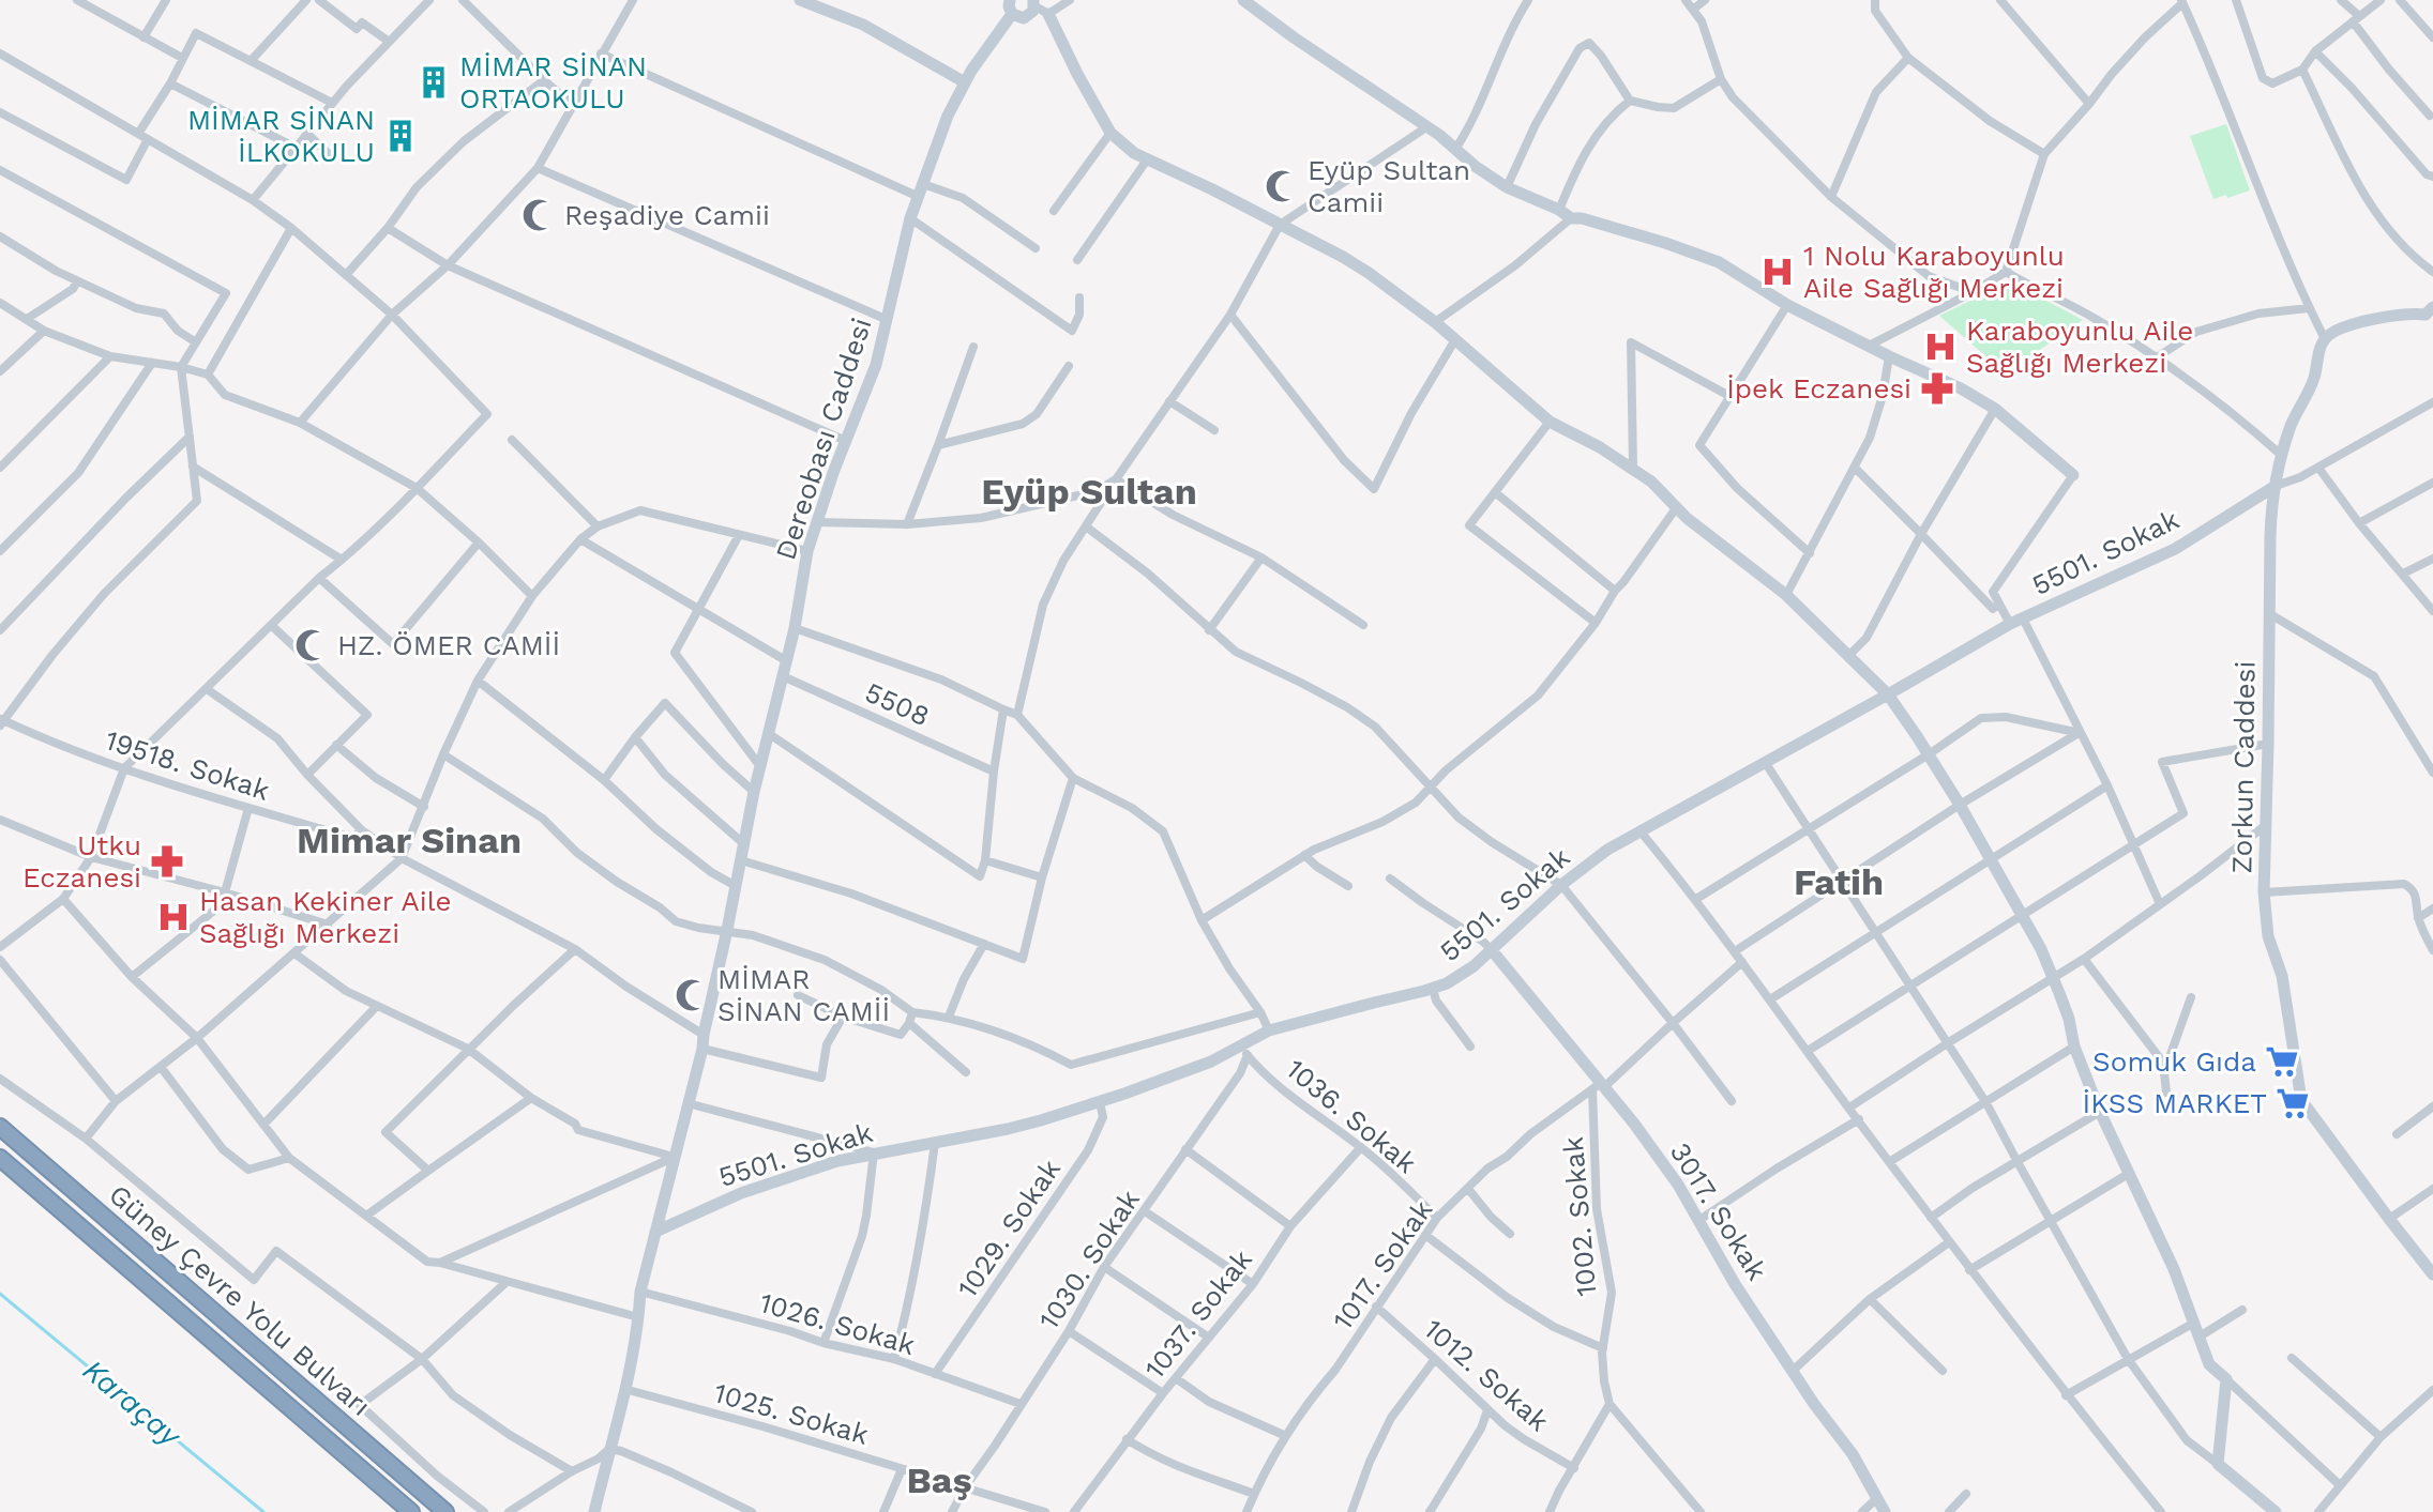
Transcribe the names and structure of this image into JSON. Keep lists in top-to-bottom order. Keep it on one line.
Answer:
{"streets":{"highway":["Güney Çevre Yolu Bulvarı"],"street":["Dereobası Caddesi","5501. Sokak","5508","19518. Sokak","Zorkun Caddesi","1036. Sokak","3017. Sokak","1002. Sokak","1029. Sokak","1030. Sokak","1017. Sokak","1037. Sokak","1026. Sokak","1012. Sokak","1025. Sokak"]},"crossings":[["Dereobası Caddesi","5501. Sokak"],["Dereobası Caddesi","5508"],["Dereobası Caddesi","1026. Sokak"],["Dereobası Caddesi","1025. Sokak"],["5501. Sokak","Zorkun Caddesi"],["5501. Sokak","1036. Sokak"],["5501. Sokak","3017. Sokak"],["5501. Sokak","1029. Sokak"],["5501. Sokak","1030. Sokak"],["1036. Sokak","1030. Sokak"],["1036. Sokak","1017. Sokak"],["1036. Sokak","1037. Sokak"],["3017. Sokak","1002. Sokak"],["3017. Sokak","1017. Sokak"],["1002. Sokak","1017. Sokak"],["1029. Sokak","1026. Sokak"],["1030. Sokak","1026. Sokak"],["1030. Sokak","1025. Sokak"],["1017. Sokak","1012. Sokak"]],"districts":["Eyüp Sultan","Mimar Sinan","Fatih","Baş"],"water":["Karaçay"],"places":{"building":["MİMAR SİNAN ORTAOKULU","MİMAR SİNAN İLKOKULU"],"mosque":["Eyüp Sultan Camii","Reşadiye Camii","HZ. ÖMER CAMİİ","MİMAR SİNAN CAMİİ"],"hospital":["1 Nolu Karaboyunlu Aile Sağlığı Merkezi","Karaboyunlu Aile Sağlığı Merkezi","Hasan Kekiner Aile Sağlığı Merkezi"],"pharmacy":["İpek Eczanesi","Utku Eczanesi"],"supermarket":["Somuk Gıda","İKSS MARKET"]}}
